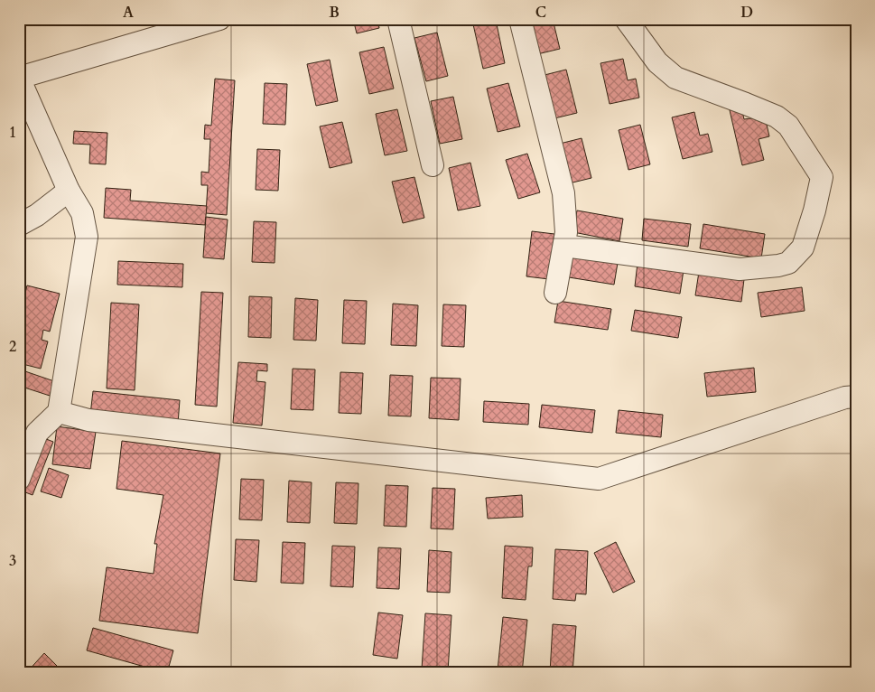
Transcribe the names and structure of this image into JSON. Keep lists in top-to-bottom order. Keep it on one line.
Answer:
{"grid":{"columns":["A","B","C","D"],"rows":["1","2","3"]}}
